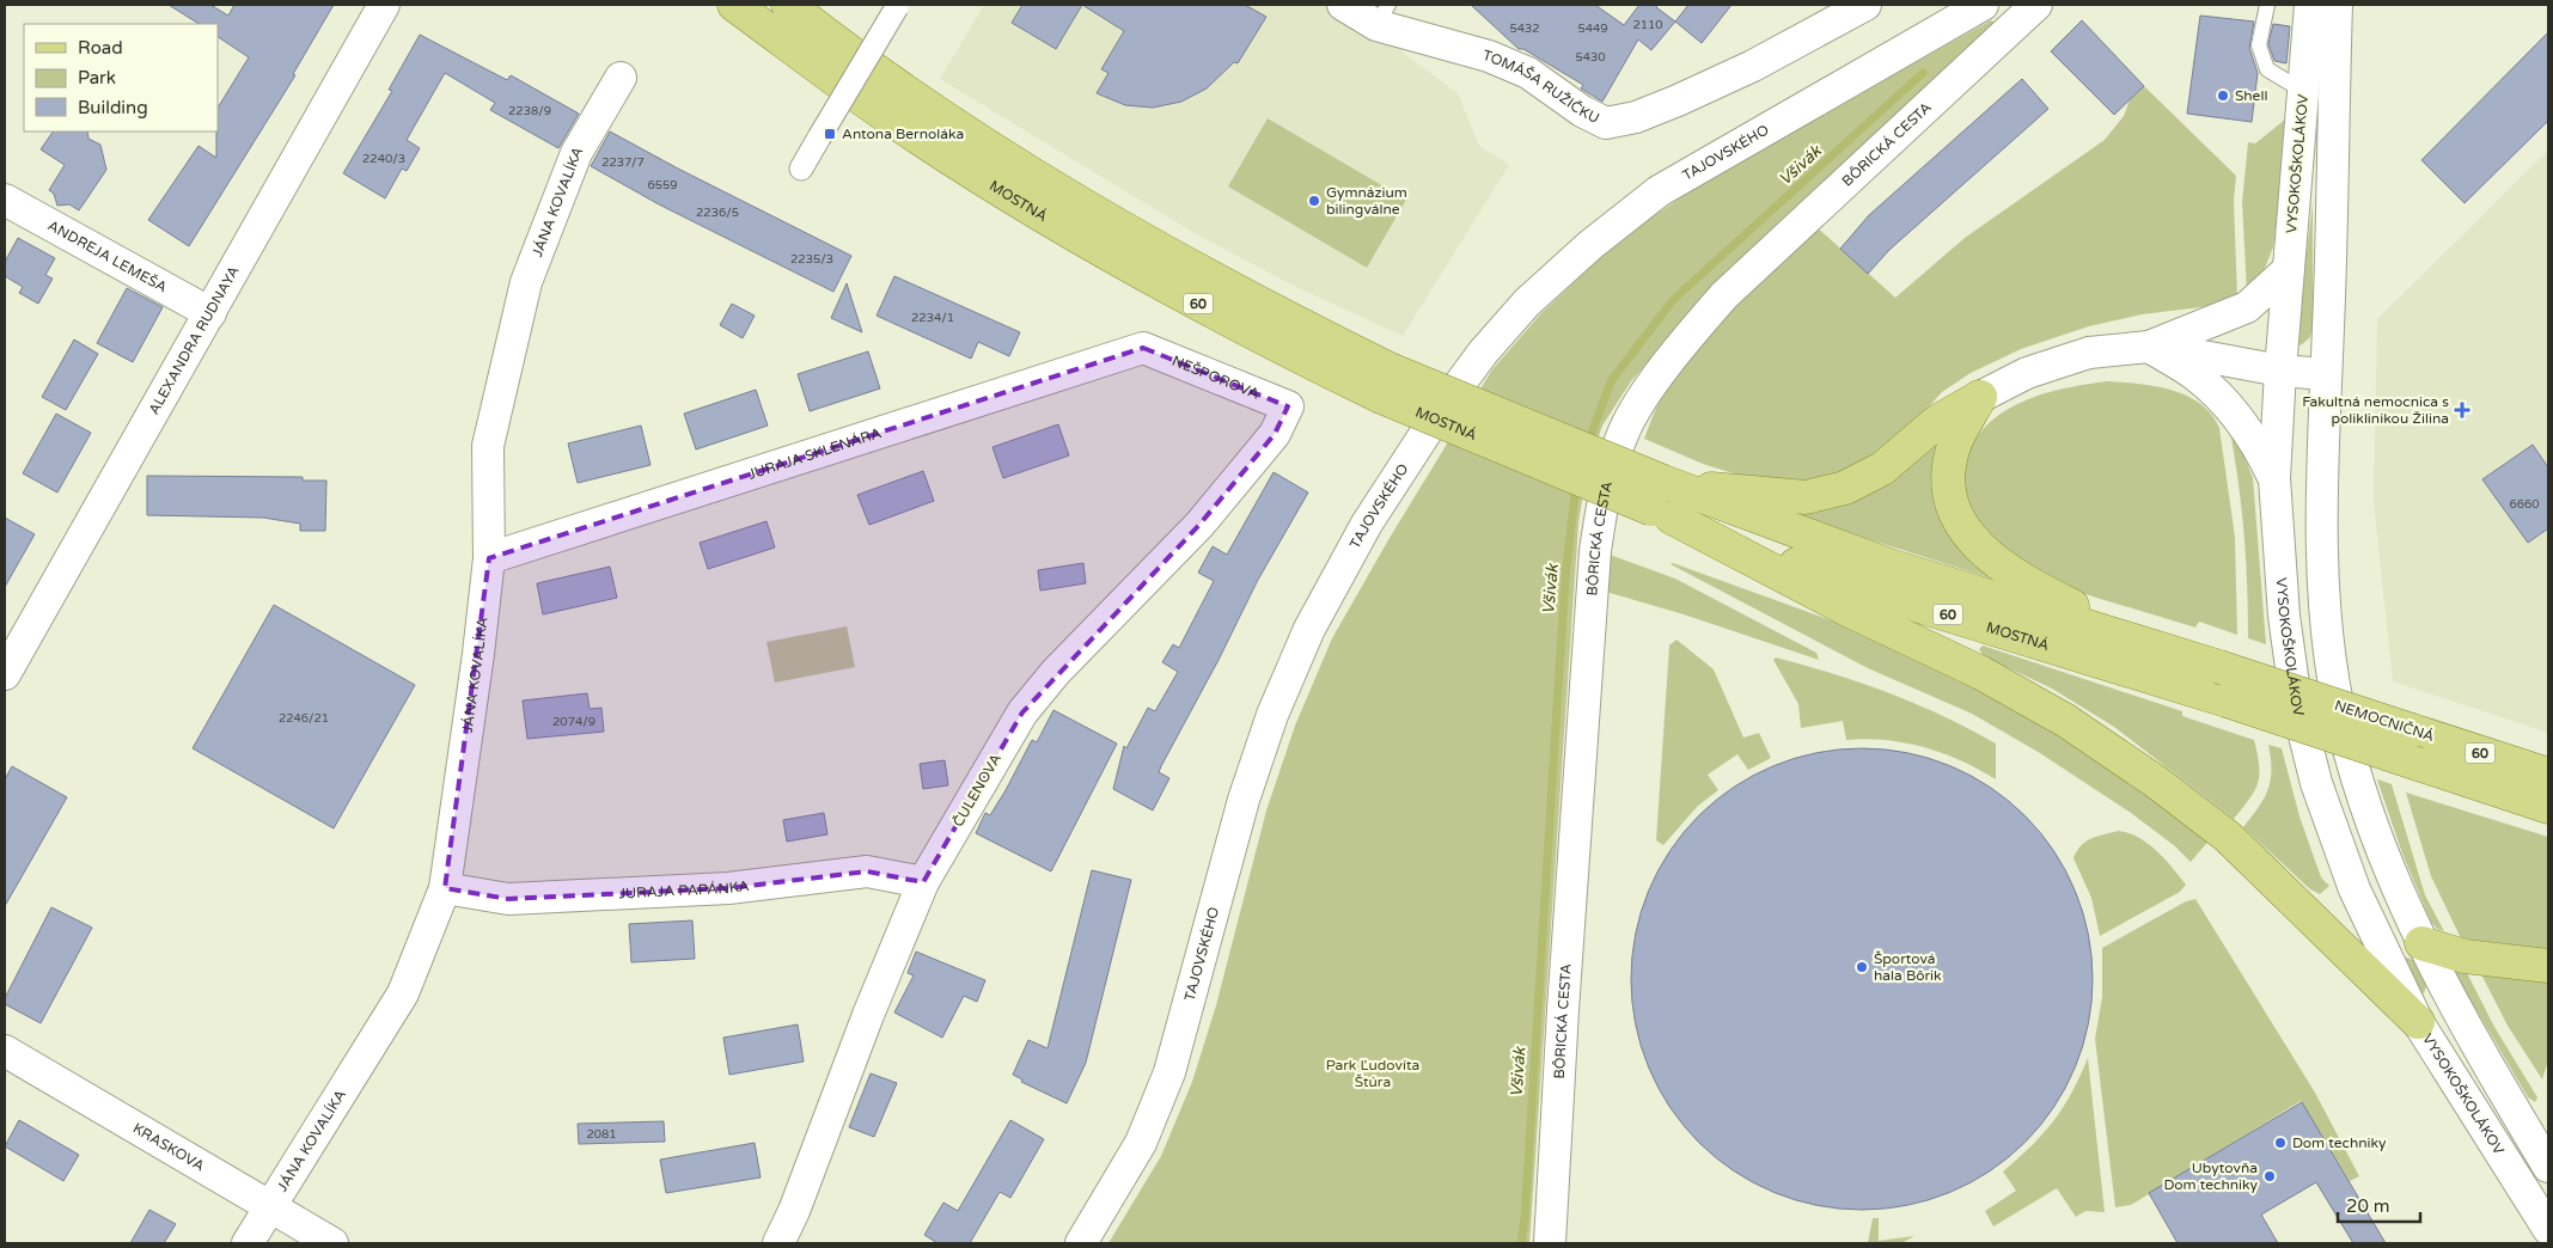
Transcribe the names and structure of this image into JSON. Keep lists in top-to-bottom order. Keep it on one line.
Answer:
{"streets":{"main road":["MOSTNÁ","60","NEMOCNIČNÁ"],"street":["TOMÁŠA RUŽIČKU","BÔRICKÁ CESTA","TAJOVSKÉHO","VYSOKOŠKOLÁKOV","JÁNA KOVALÍKA","ANDREJA LEMEŠA","ALEXANDRA RUDNAYA","NEŠPOROVA","JURAJA SKLENÁRA","ČULENOVA","JURAJA PAPÁNKA","KRASKOVA"]},"crossings":[["MOSTNÁ","NEMOCNIČNÁ"],["JÁNA KOVALÍKA","JURAJA SKLENÁRA"],["JÁNA KOVALÍKA","JURAJA PAPÁNKA"],["JÁNA KOVALÍKA","KRASKOVA"],["ANDREJA LEMEŠA","ALEXANDRA RUDNAYA"],["NEŠPOROVA","JURAJA SKLENÁRA"],["NEŠPOROVA","ČULENOVA"],["ČULENOVA","JURAJA PAPÁNKA"]],"water":["Všivák"],"parks":["Park Ľudovíta Štúra"],"places":{"other":["Shell","Gymnázium bilingválne","Športová hala Bôrik","Dom techniky","Ubytovňa Dom techniky"],"transit":["Antona Bernoláka"],"health":["Fakultná nemocnica s poliklinikou Žilina"]},"house_numbers":["2110","5432","5449","5430","2238/9","2240/3","2237/7","6559","2236/5","2235/3","2234/1","6660","2246/21","2074/9","2081"],"legend":["Road","Park","Building"],"scale_bar":"20 m"}
